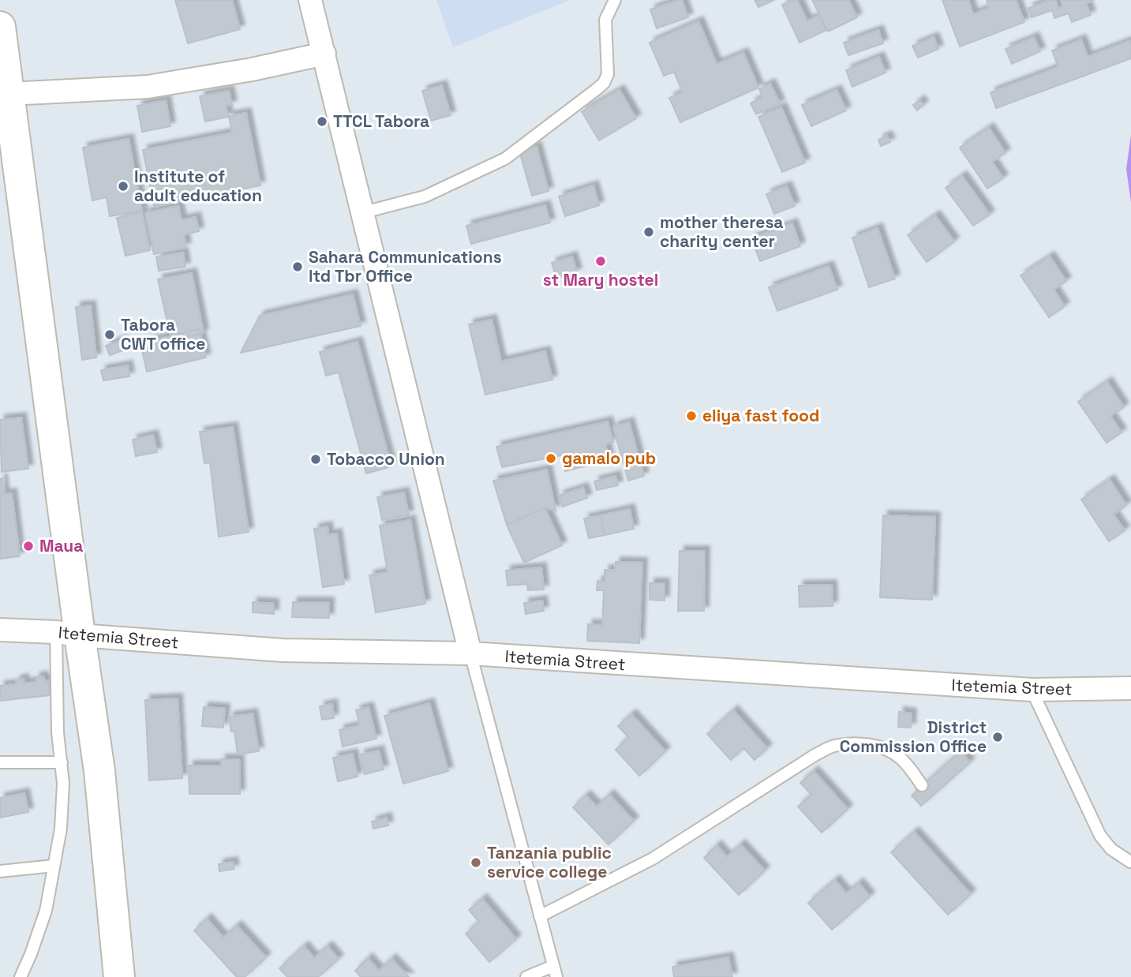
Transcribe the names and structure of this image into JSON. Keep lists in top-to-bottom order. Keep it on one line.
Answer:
{"streets":{"street":["Itetemia Street"]},"places":["TTCL Tabora","Institute of adult education","mother theresa charity center","st Mary hostel","Sahara Communications ltd Tbr Office","Tabora CWT office","eliya fast food","gamalo pub","Tobacco Union","Maua","District Commission Office","Tanzania public service college"]}
